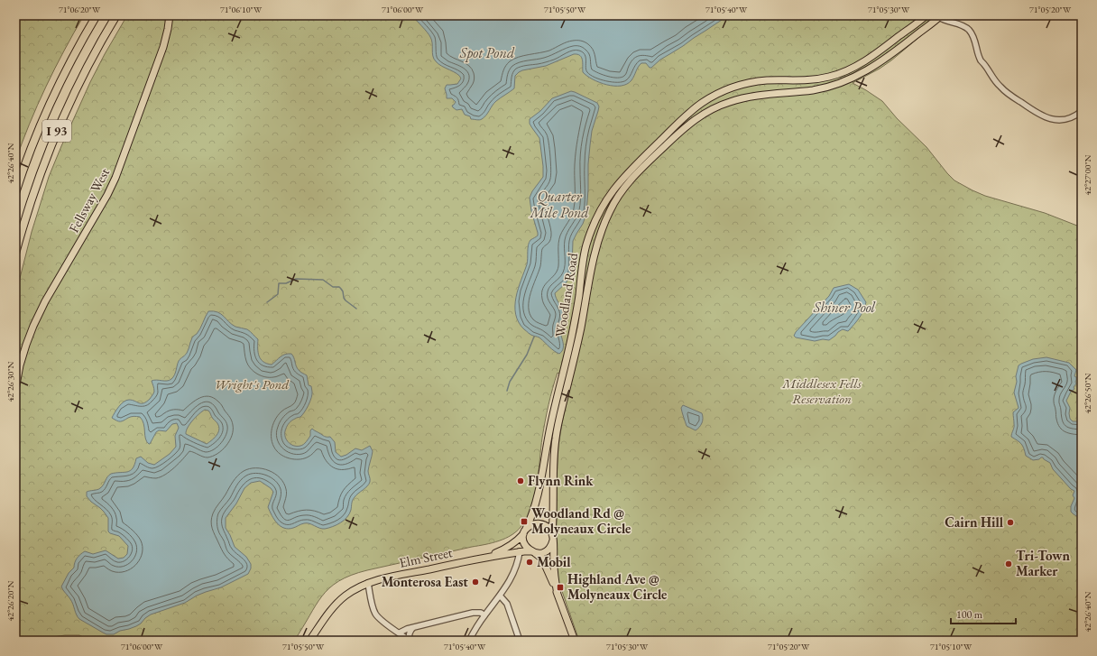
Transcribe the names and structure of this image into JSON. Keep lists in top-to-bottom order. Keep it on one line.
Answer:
{"streets":{"highway":["I 93"],"main road":["Fellsway West","Woodland Road","Elm Street"]},"crossings":[["Woodland Road","Elm Street"]],"water":["Spot Pond","Quarter Mile Pond","Shiner Pool"],"parks":["Middlesex Fells Reservation","Wright's Pond"],"places":{"other":["Flynn Rink","Cairn Hill","Mobil","Tri-Town Marker","Monterosa East"],"transit":["Woodland Rd @ Molyneaux Circle","Highland Ave @ Molyneaux Circle"]},"scale_bar":"100 m","coordinates":["71°06'20\"W","71°06'10\"W","71°06'00\"W","71°05'50\"W","71°05'40\"W","71°05'30\"W","71°05'20\"W","42°26'40\"N","42°27'00\"N","42°26'30\"N","42°26'50\"N","42°26'20\"N","71°05'10\"W"]}
